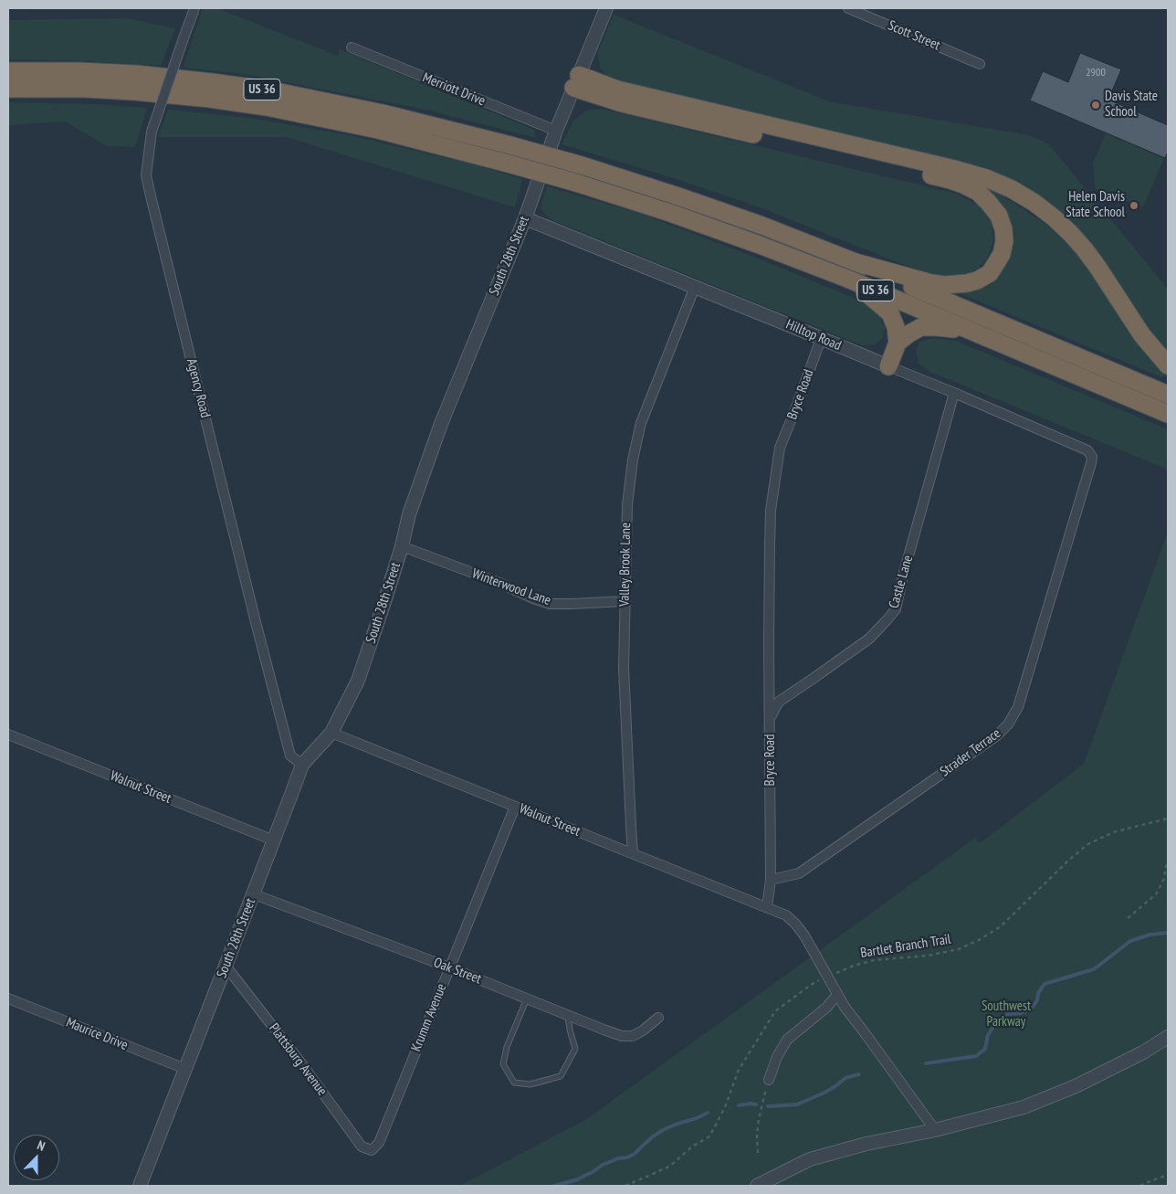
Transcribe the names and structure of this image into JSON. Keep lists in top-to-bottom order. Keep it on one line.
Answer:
{"streets":{"highway":["US 36"],"street":["Scott Street","Merriott Drive","South 28th Street","Hilltop Road","Agency Road","Bryce Road","Valley Brook Lane","Castle Lane","Winterwood Lane","Strader Terrace","Walnut Street","Oak Street","Krumm Avenue","Maurice Drive","Plattsburg Avenue"],"path":["Bartlet Branch Trail"]},"crossings":[["Merriott Drive","South 28th Street"],["South 28th Street","Hilltop Road"],["South 28th Street","Agency Road"],["South 28th Street","Winterwood Lane"],["South 28th Street","Walnut Street"],["South 28th Street","Oak Street"],["South 28th Street","Maurice Drive"],["South 28th Street","Plattsburg Avenue"],["Hilltop Road","Bryce Road"],["Hilltop Road","Valley Brook Lane"],["Hilltop Road","Castle Lane"],["Hilltop Road","Strader Terrace"],["Bryce Road","Castle Lane"],["Bryce Road","Strader Terrace"],["Bryce Road","Walnut Street"],["Valley Brook Lane","Winterwood Lane"],["Valley Brook Lane","Walnut Street"],["Walnut Street","Krumm Avenue"],["Oak Street","Krumm Avenue"],["Krumm Avenue","Plattsburg Avenue"]],"parks":["Southwest Parkway"],"places":["Davis State School","Helen Davis State School"],"house_numbers":["2900"],"north":"top"}
